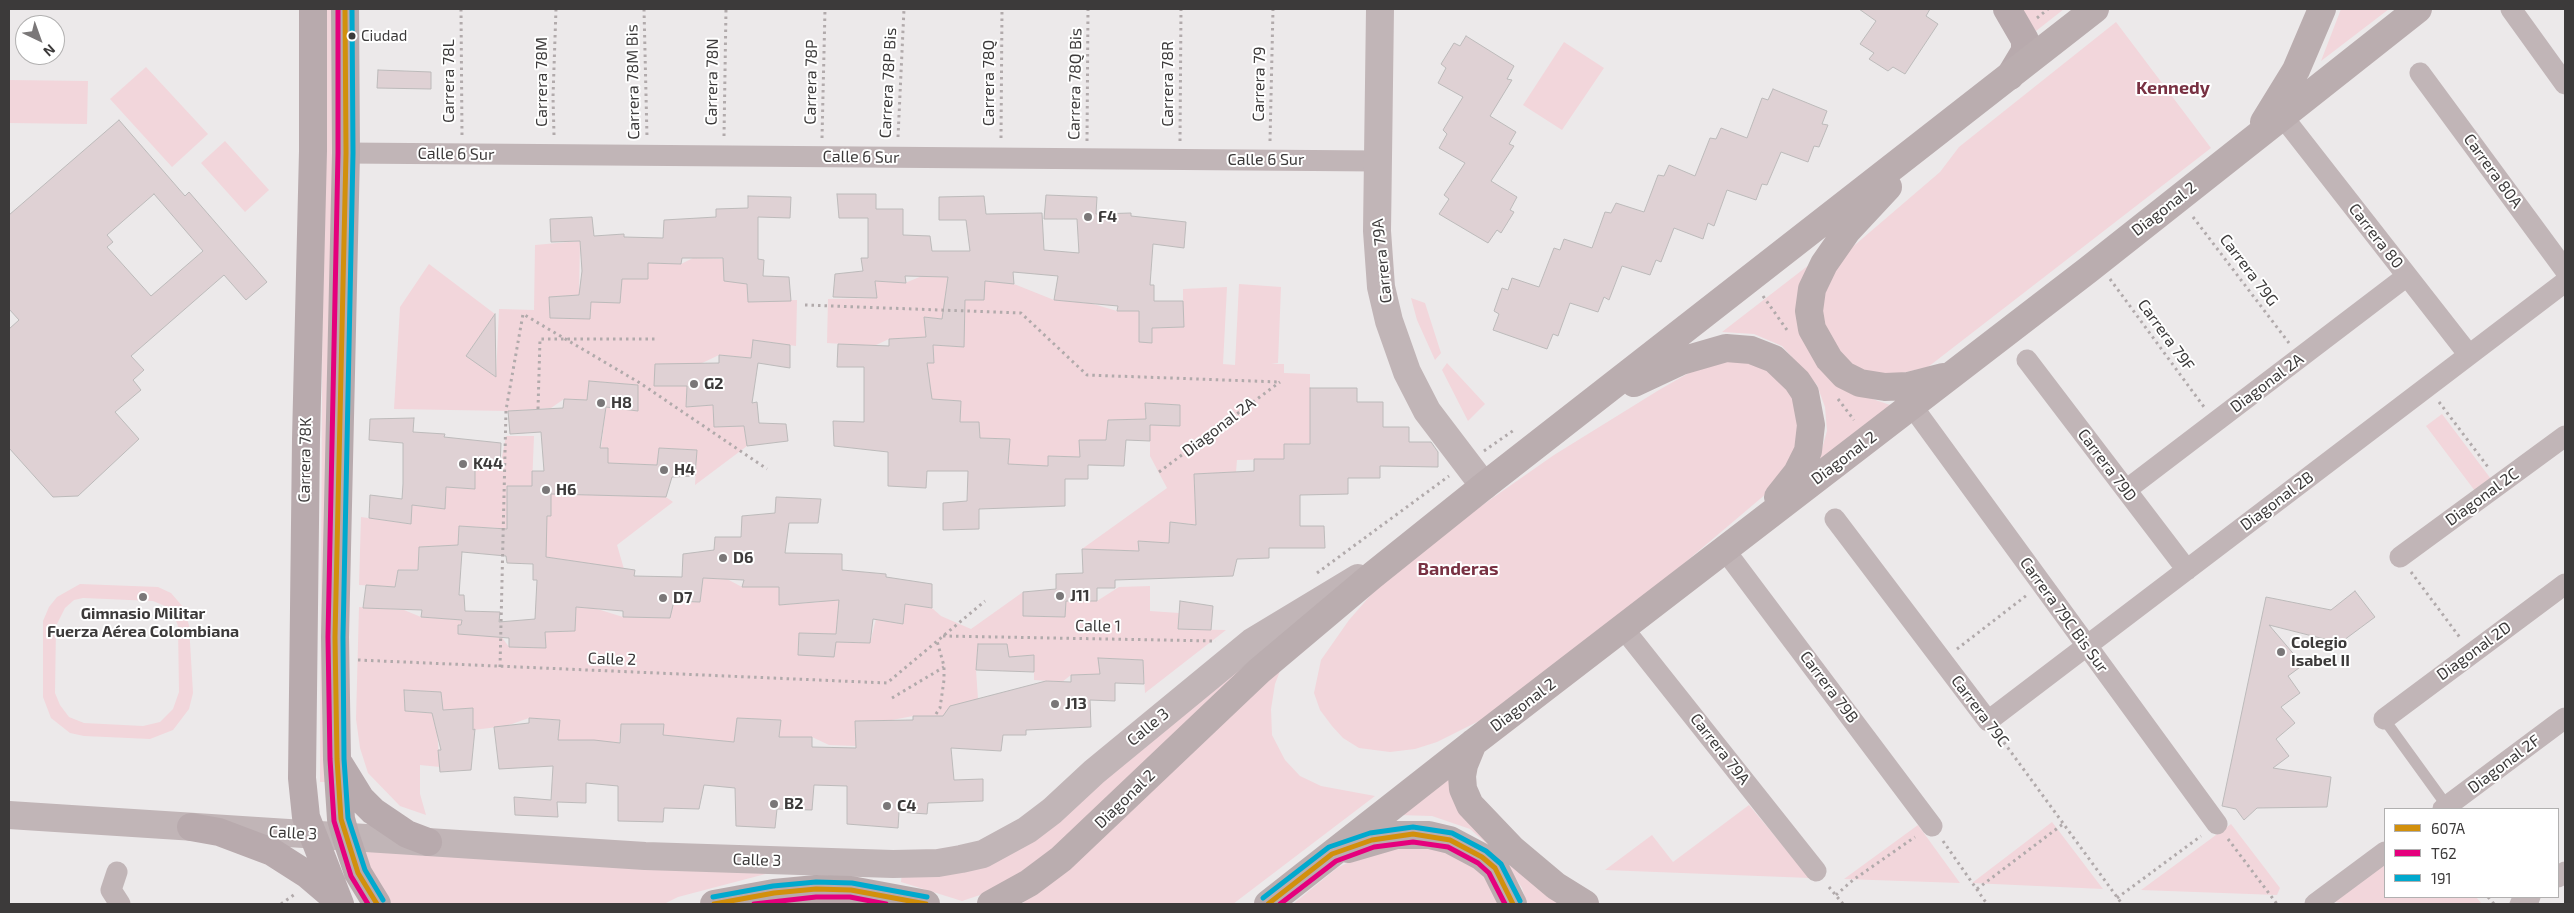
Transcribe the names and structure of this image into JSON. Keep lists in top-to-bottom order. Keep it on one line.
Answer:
{"streets":{"main road":["Diagonal 2","Carrera 78K"],"street":["Calle 6 Sur","Carrera 80A","Carrera 80","Carrera 79A","Diagonal 2A","Carrera 79D","Diagonal 2C","Diagonal 2B","Carrera 79C Bis Sur","Diagonal 2D","Carrera 79B","Carrera 79C","Calle 3","Diagonal 2F"],"path":["Carrera 78L","Carrera 78M","Carrera 78M Bis","Carrera 78N","Carrera 78P","Carrera 78P Bis","Carrera 78Q","Carrera 78Q Bis","Carrera 78R","Carrera 79","Carrera 79G","Carrera 79F","Calle 1","Calle 2"]},"crossings":[["Carrera 78L","Calle 6 Sur"],["Carrera 78M","Calle 6 Sur"],["Carrera 78M Bis","Calle 6 Sur"],["Carrera 78N","Calle 6 Sur"],["Carrera 78P","Calle 6 Sur"],["Carrera 78P Bis","Calle 6 Sur"],["Carrera 78Q","Calle 6 Sur"],["Carrera 78Q Bis","Calle 6 Sur"],["Carrera 78R","Calle 6 Sur"],["Carrera 79","Calle 6 Sur"],["Calle 6 Sur","Carrera 79A"],["Calle 6 Sur","Carrera 78K"],["Diagonal 2","Carrera 80"],["Diagonal 2","Carrera 79A"],["Diagonal 2","Carrera 79G"],["Diagonal 2","Carrera 79F"],["Diagonal 2","Carrera 79C Bis Sur"],["Diagonal 2","Carrera 79B"],["Diagonal 2","Calle 3"],["Carrera 80","Diagonal 2A"],["Carrera 80","Diagonal 2B"],["Carrera 79G","Diagonal 2A"],["Carrera 79F","Diagonal 2A"],["Diagonal 2A","Carrera 79D"],["Carrera 78K","Calle 2"],["Carrera 78K","Calle 3"],["Carrera 79D","Diagonal 2B"],["Diagonal 2B","Carrera 79C Bis Sur"],["Diagonal 2B","Carrera 79C"],["Calle 1","Calle 3"]],"districts":["Kennedy","Banderas"],"places":["Ciudad","F4","G2","H8","K44","H4","H6","D6","J11","Gimnasio Militar Fuerza Aérea Colombiana","D7","Colegio Isabel II","J13","B2","C4"],"lines":["transit line 607A","transit line T62","transit line 191"],"legend":["607A","T62","191"],"north":"bottom right"}
